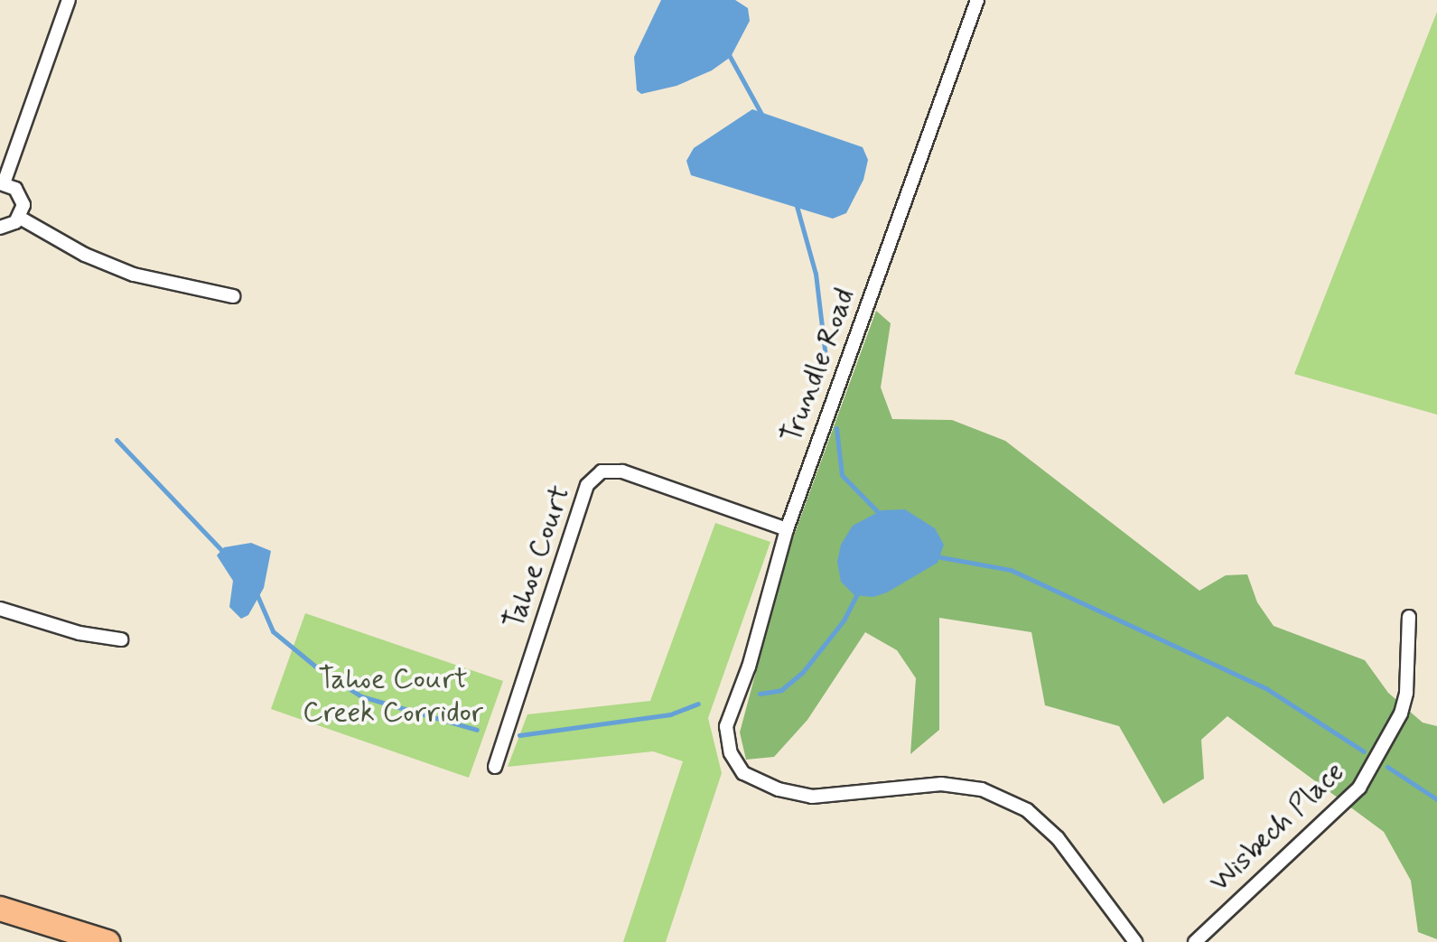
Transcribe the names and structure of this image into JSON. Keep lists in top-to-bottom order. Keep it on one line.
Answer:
{"streets":{"street":["Trundle Road","Tahoe Court","Wisbech Place"]},"crossings":[["Trundle Road","Tahoe Court"]],"parks":["Tahoe Court Creek Corridor"]}
